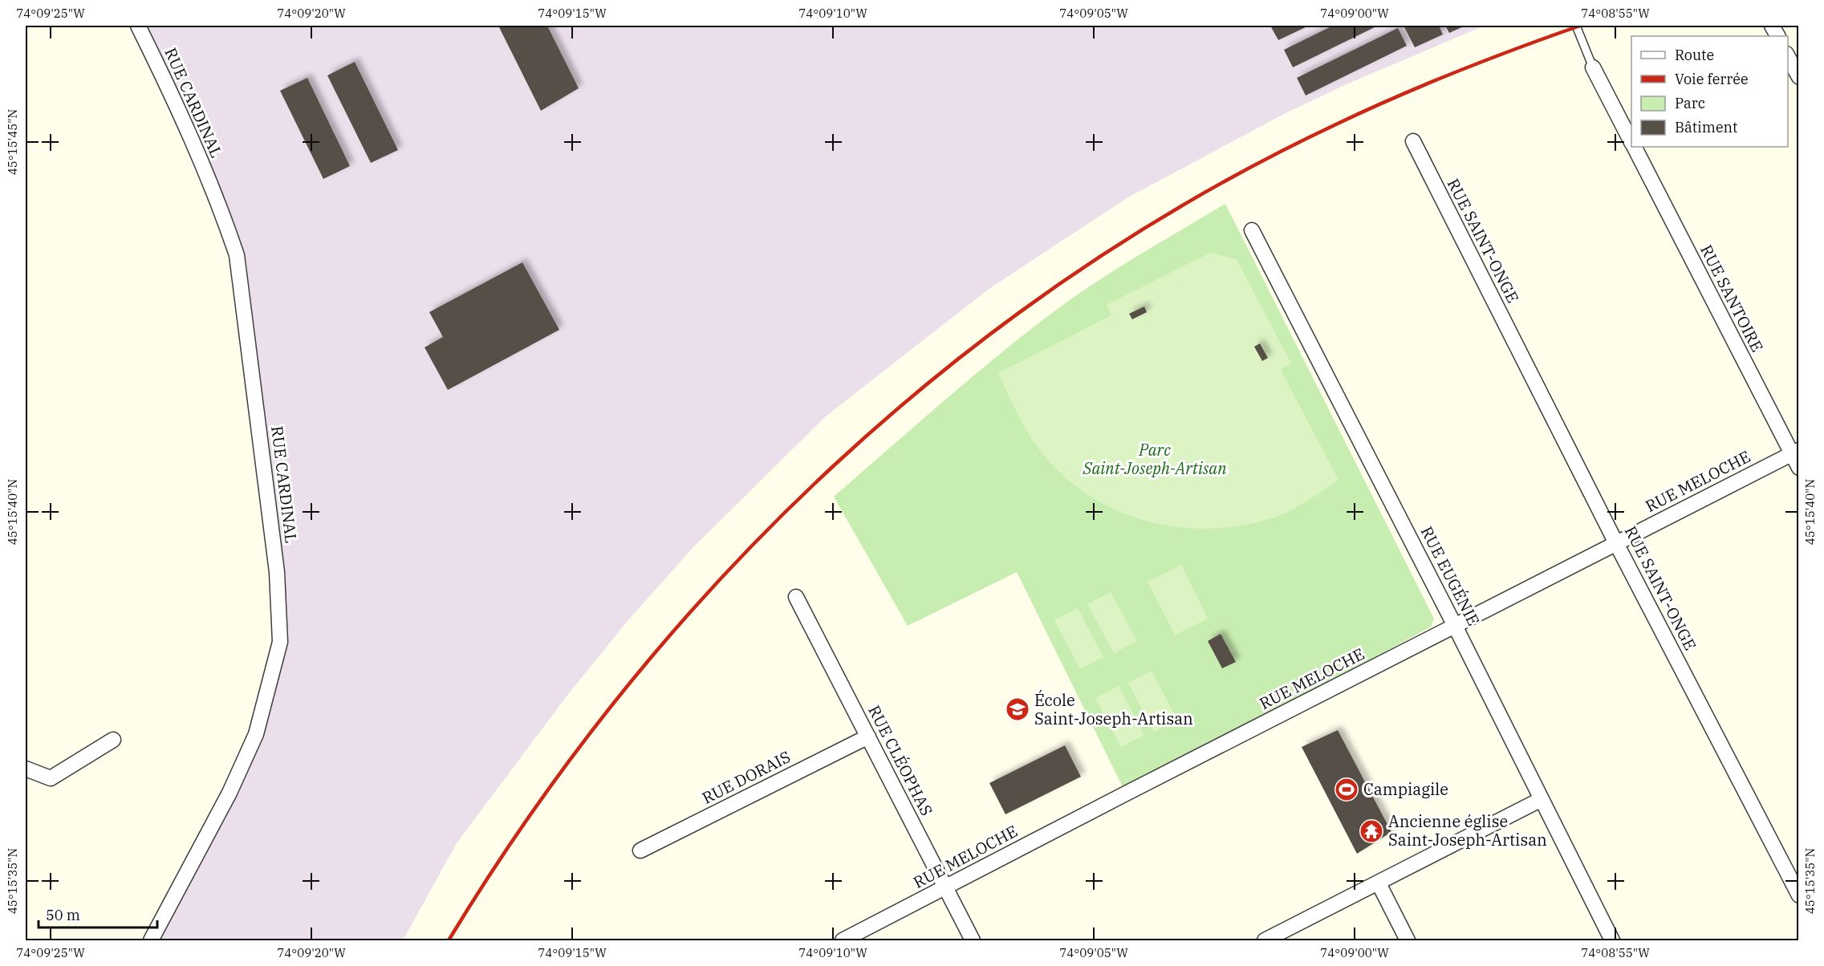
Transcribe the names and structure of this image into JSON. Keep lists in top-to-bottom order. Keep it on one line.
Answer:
{"streets":{"street":["RUE CARDINAL","RUE SAINT-ONGE","RUE SANTOIRE","RUE MELOCHE","RUE EUGÉNIE","RUE CLÉOPHAS","RUE DORAIS"]},"crossings":[["RUE SAINT-ONGE","RUE MELOCHE"],["RUE SANTOIRE","RUE MELOCHE"],["RUE MELOCHE","RUE EUGÉNIE"],["RUE MELOCHE","RUE CLÉOPHAS"],["RUE CLÉOPHAS","RUE DORAIS"]],"parks":["Parc Saint-Joseph-Artisan"],"places":{"school or university":["École Saint-Joseph-Artisan"],"sports":["Campiagile"],"temple":["Ancienne église Saint-Joseph-Artisan"]},"legend":["Route","Voie ferrée","Parc","Bâtiment"],"scale_bar":"50 m","coordinates":["74°09'25\"W","74°09'20\"W","74°09'15\"W","74°09'10\"W","74°09'05\"W","74°09'00\"W","74°08'55\"W","45°15'45\"N","45°15'40\"N","45°15'35\"N"]}
